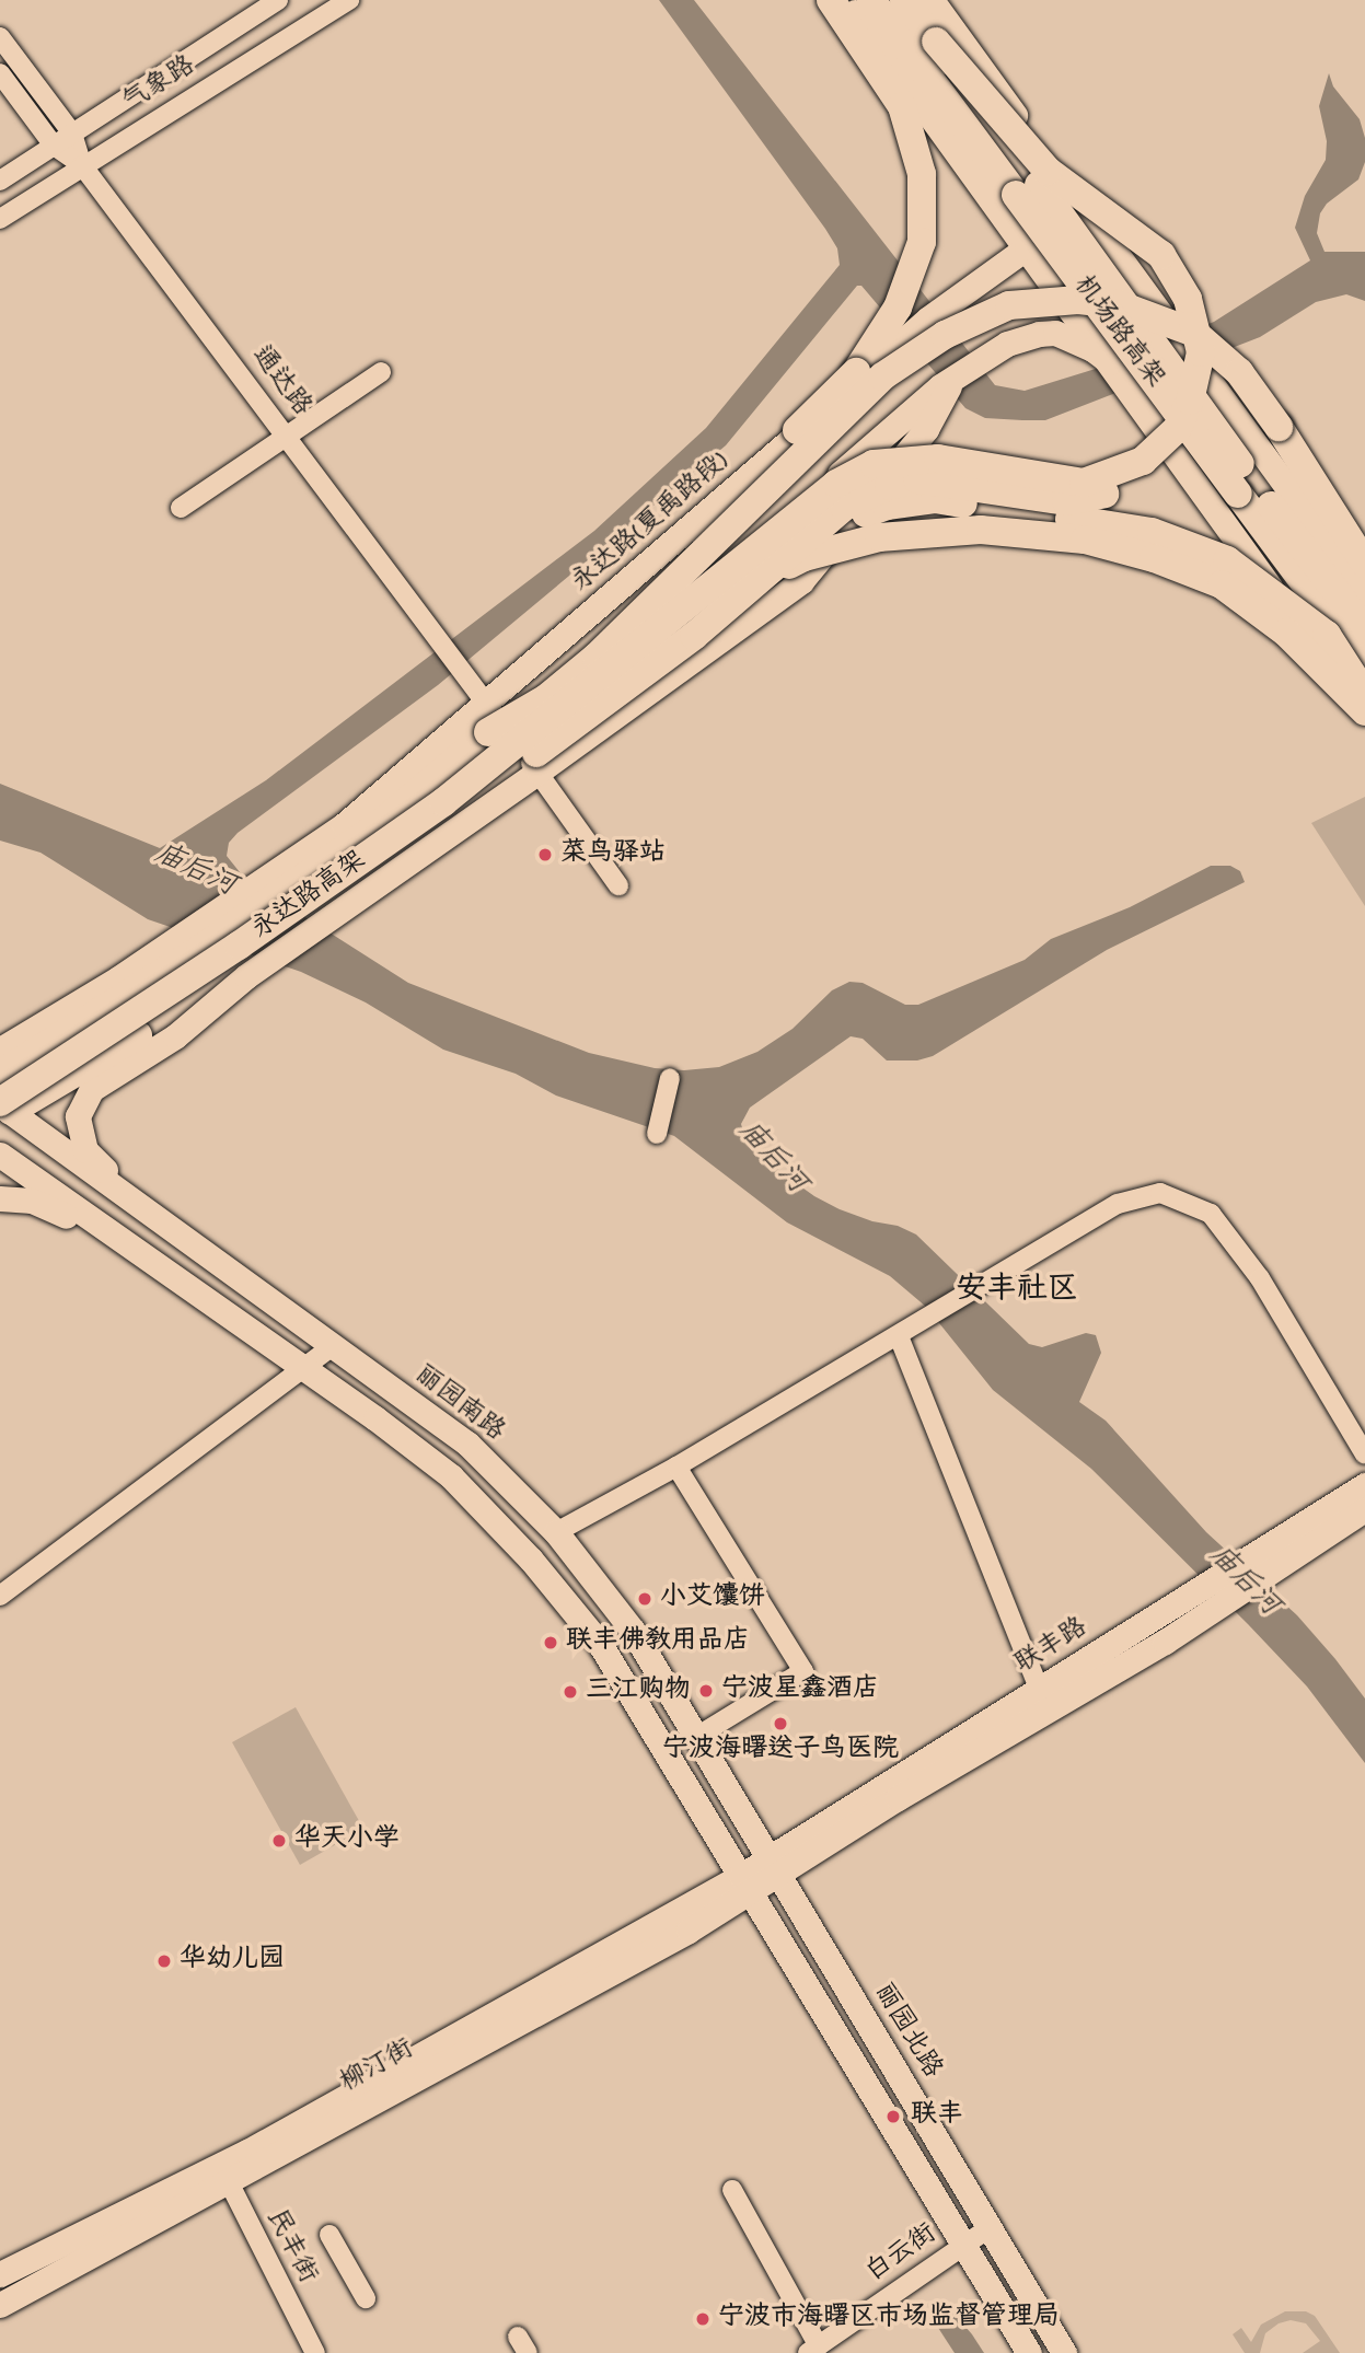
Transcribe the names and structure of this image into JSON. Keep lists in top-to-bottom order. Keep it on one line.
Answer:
{"streets":{"highway":["机场路高架","永达路高架"],"main road":["永达路(夏禹路段)","丽园南路","联丰路","丽园北路","柳汀街"],"street":["气象路","通达路","民丰街","白云街"]},"crossings":[["气象路","通达路"],["通达路","永达路(夏禹路段)"],["通达路","永达路高架"],["永达路(夏禹路段)","永达路高架"],["永达路高架","丽园南路"],["丽园南路","联丰路"],["丽园南路","丽园北路"],["丽园南路","柳汀街"],["联丰路","丽园北路"],["联丰路","柳汀街"],["丽园北路","柳汀街"],["丽园北路","白云街"],["柳汀街","民丰街"]],"districts":["安丰社区"],"water":["庙后河"],"places":["菜鸟驿站","小艾馕饼","联丰佛教用品店","宁波星鑫酒店","三江购物","宁波海曙送子鸟医院","华天小学","华幼儿园","联丰","宁波市海曙区市场监督管理局"]}
